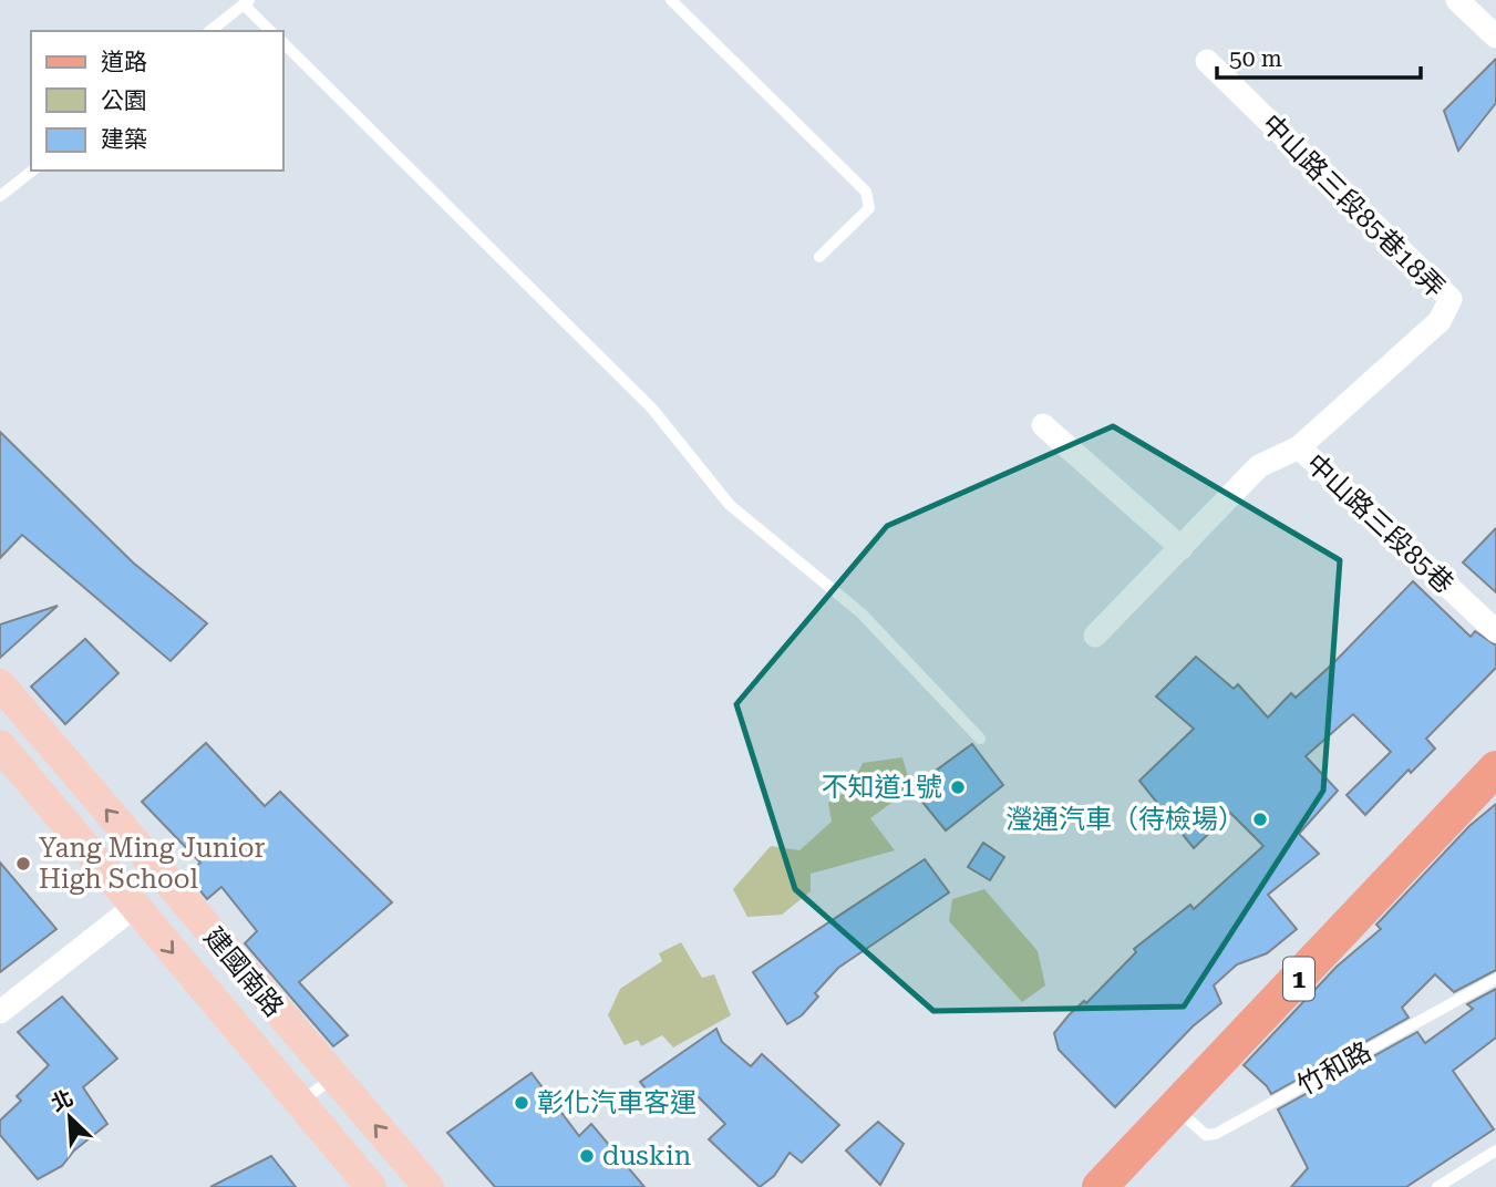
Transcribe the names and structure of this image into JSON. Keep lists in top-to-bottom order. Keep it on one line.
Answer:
{"streets":{"main road":["1"],"street":["中山路三段85巷18弄","中山路三段85巷","建國南路"],"lane":["竹和路"]},"crossings":[["中山路三段85巷18弄","中山路三段85巷"],["1","竹和路"]],"places":["不知道1號","瀅通汽車（待檢場）","Yang Ming Junior High School","彰化汽車客運","duskin"],"legend":["道路","公園","建築"],"scale_bar":"50 m","north":"top left"}
